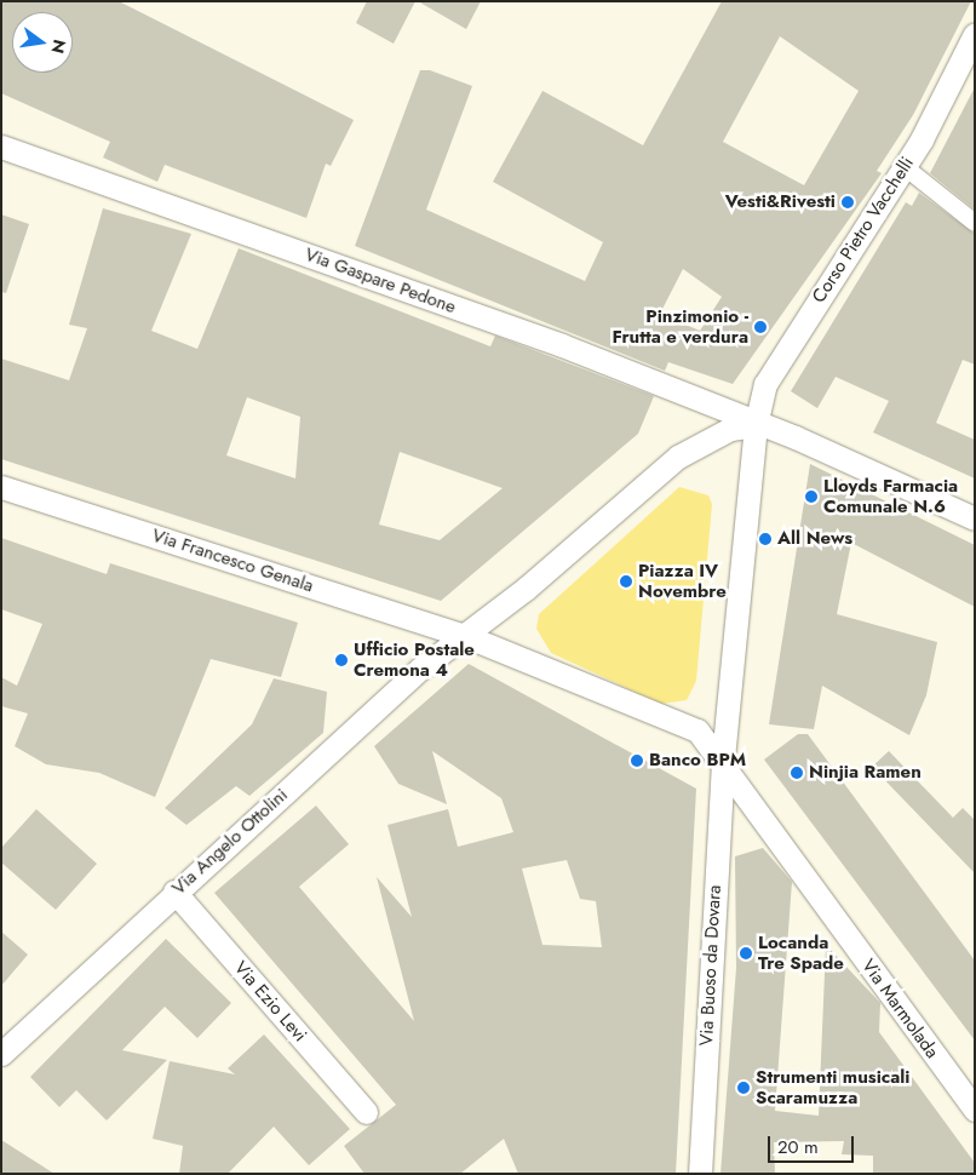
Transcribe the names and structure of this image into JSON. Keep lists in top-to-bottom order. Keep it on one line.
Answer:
{"streets":{"street":["Corso Pietro Vacchelli","Via Gaspare Pedone","Via Francesco Genala","Via Angelo Ottolini","Via Buoso da Dovara","Via Ezio Levi","Via Marmolada"]},"crossings":[["Corso Pietro Vacchelli","Via Gaspare Pedone"],["Via Francesco Genala","Via Angelo Ottolini"],["Via Angelo Ottolini","Via Ezio Levi"],["Via Buoso da Dovara","Via Marmolada"]],"places":["Vesti&Rivesti","Pinzimonio - Frutta e verdura","Lloyds Farmacia Comunale N.6","All News","Piazza IV Novembre","Ufficio Postale Cremona 4","Banco BPM","Ninjia Ramen","Locanda Tre Spade","Strumenti musicali Scaramuzza"],"scale_bar":"20 m","north":"right"}
